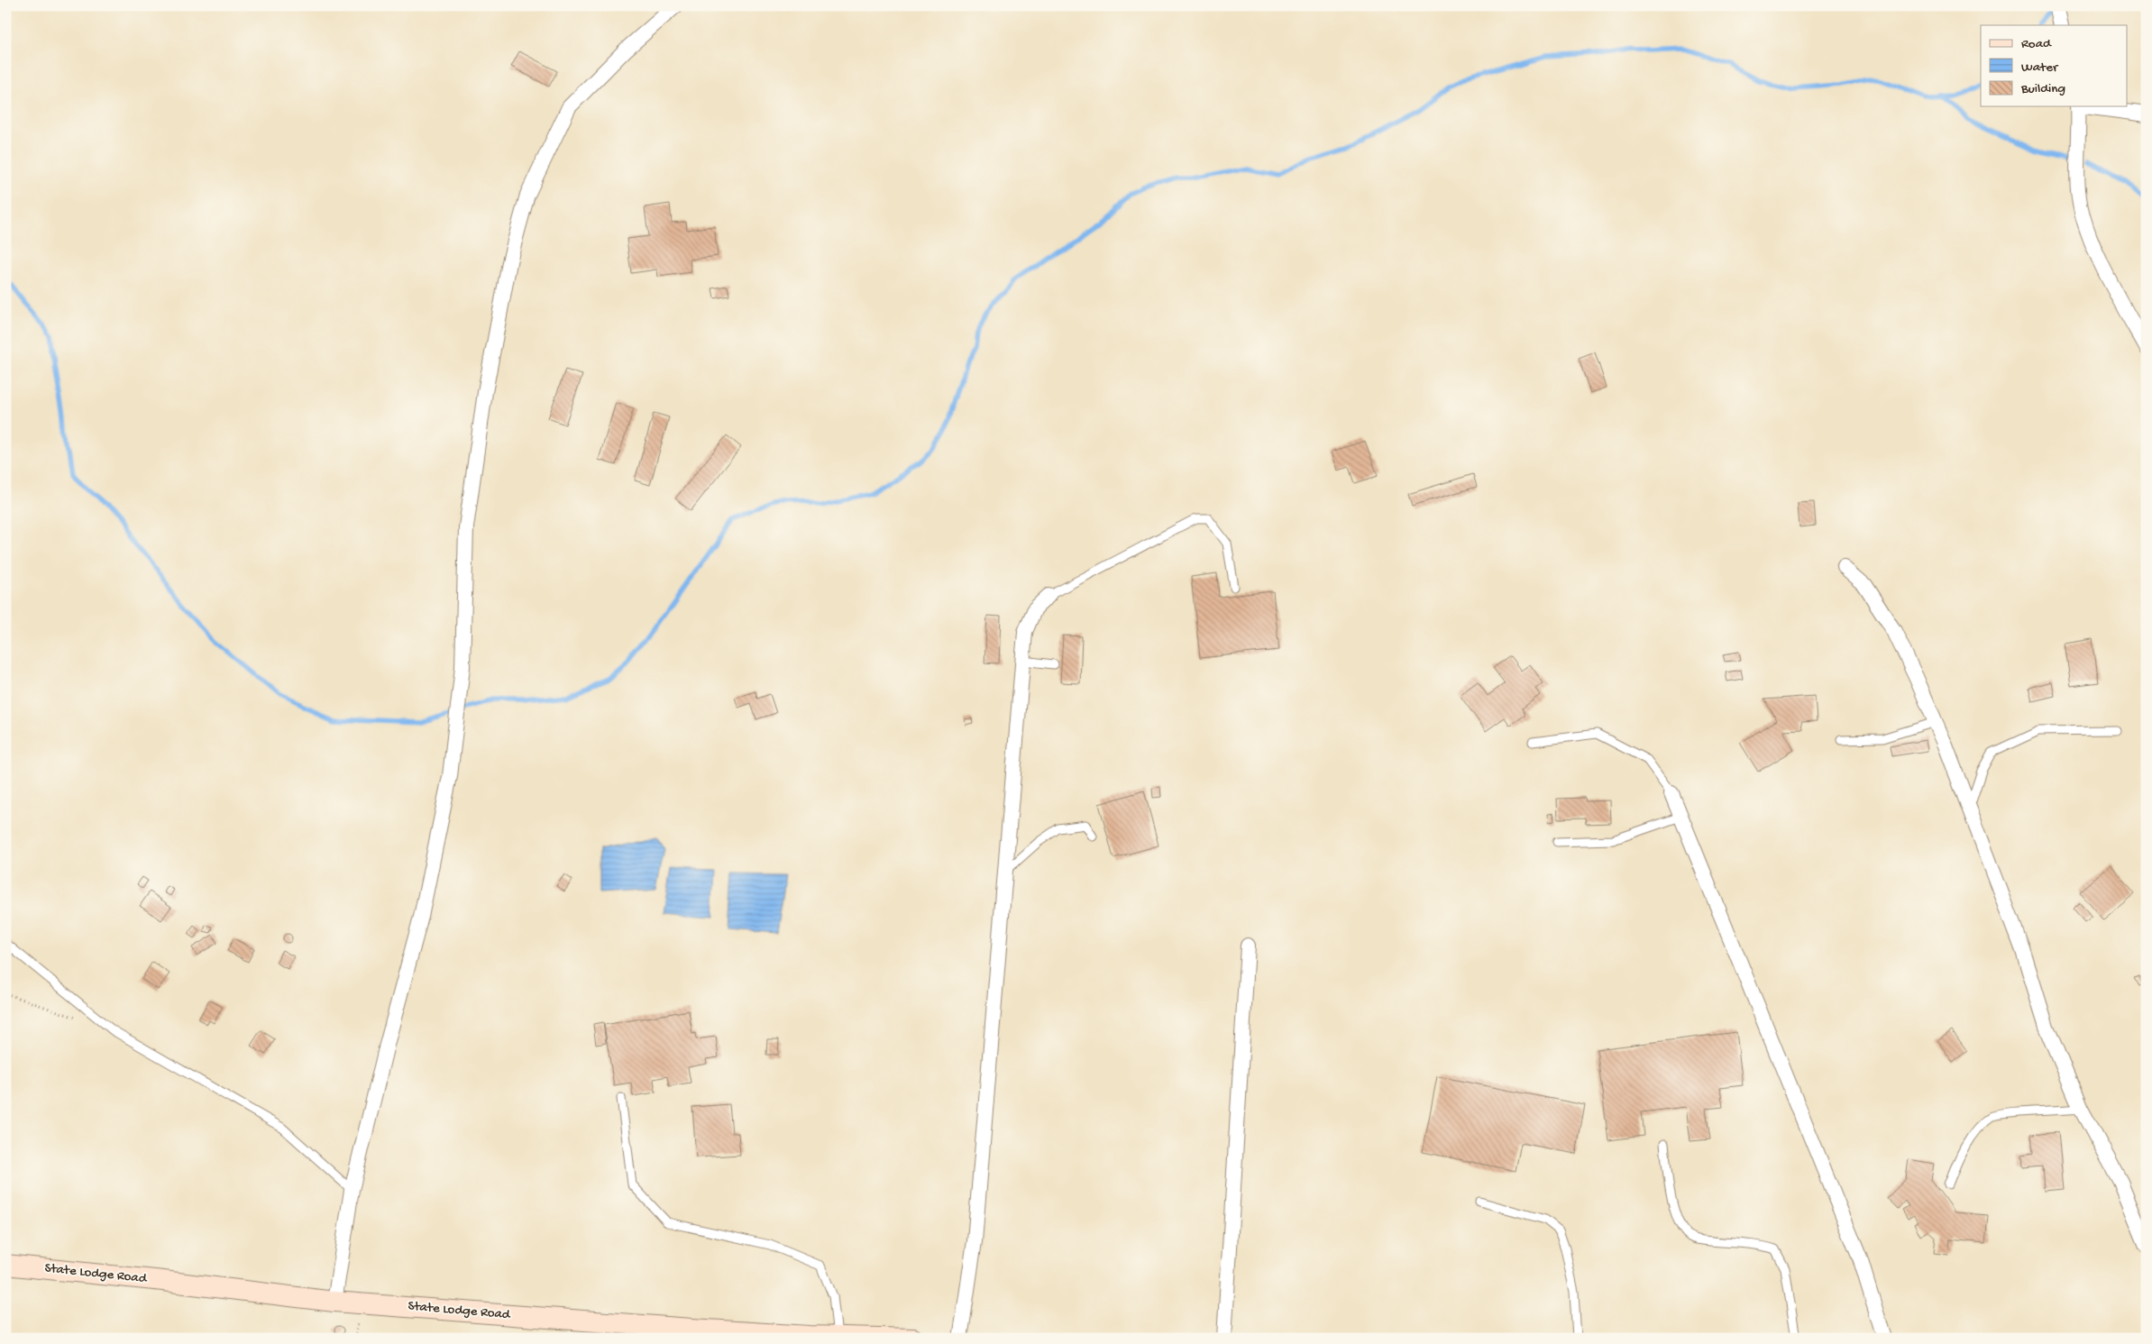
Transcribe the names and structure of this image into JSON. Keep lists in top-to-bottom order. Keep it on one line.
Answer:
{"streets":{"street":["State Lodge Road"]},"legend":["Road","Water","Building"]}
